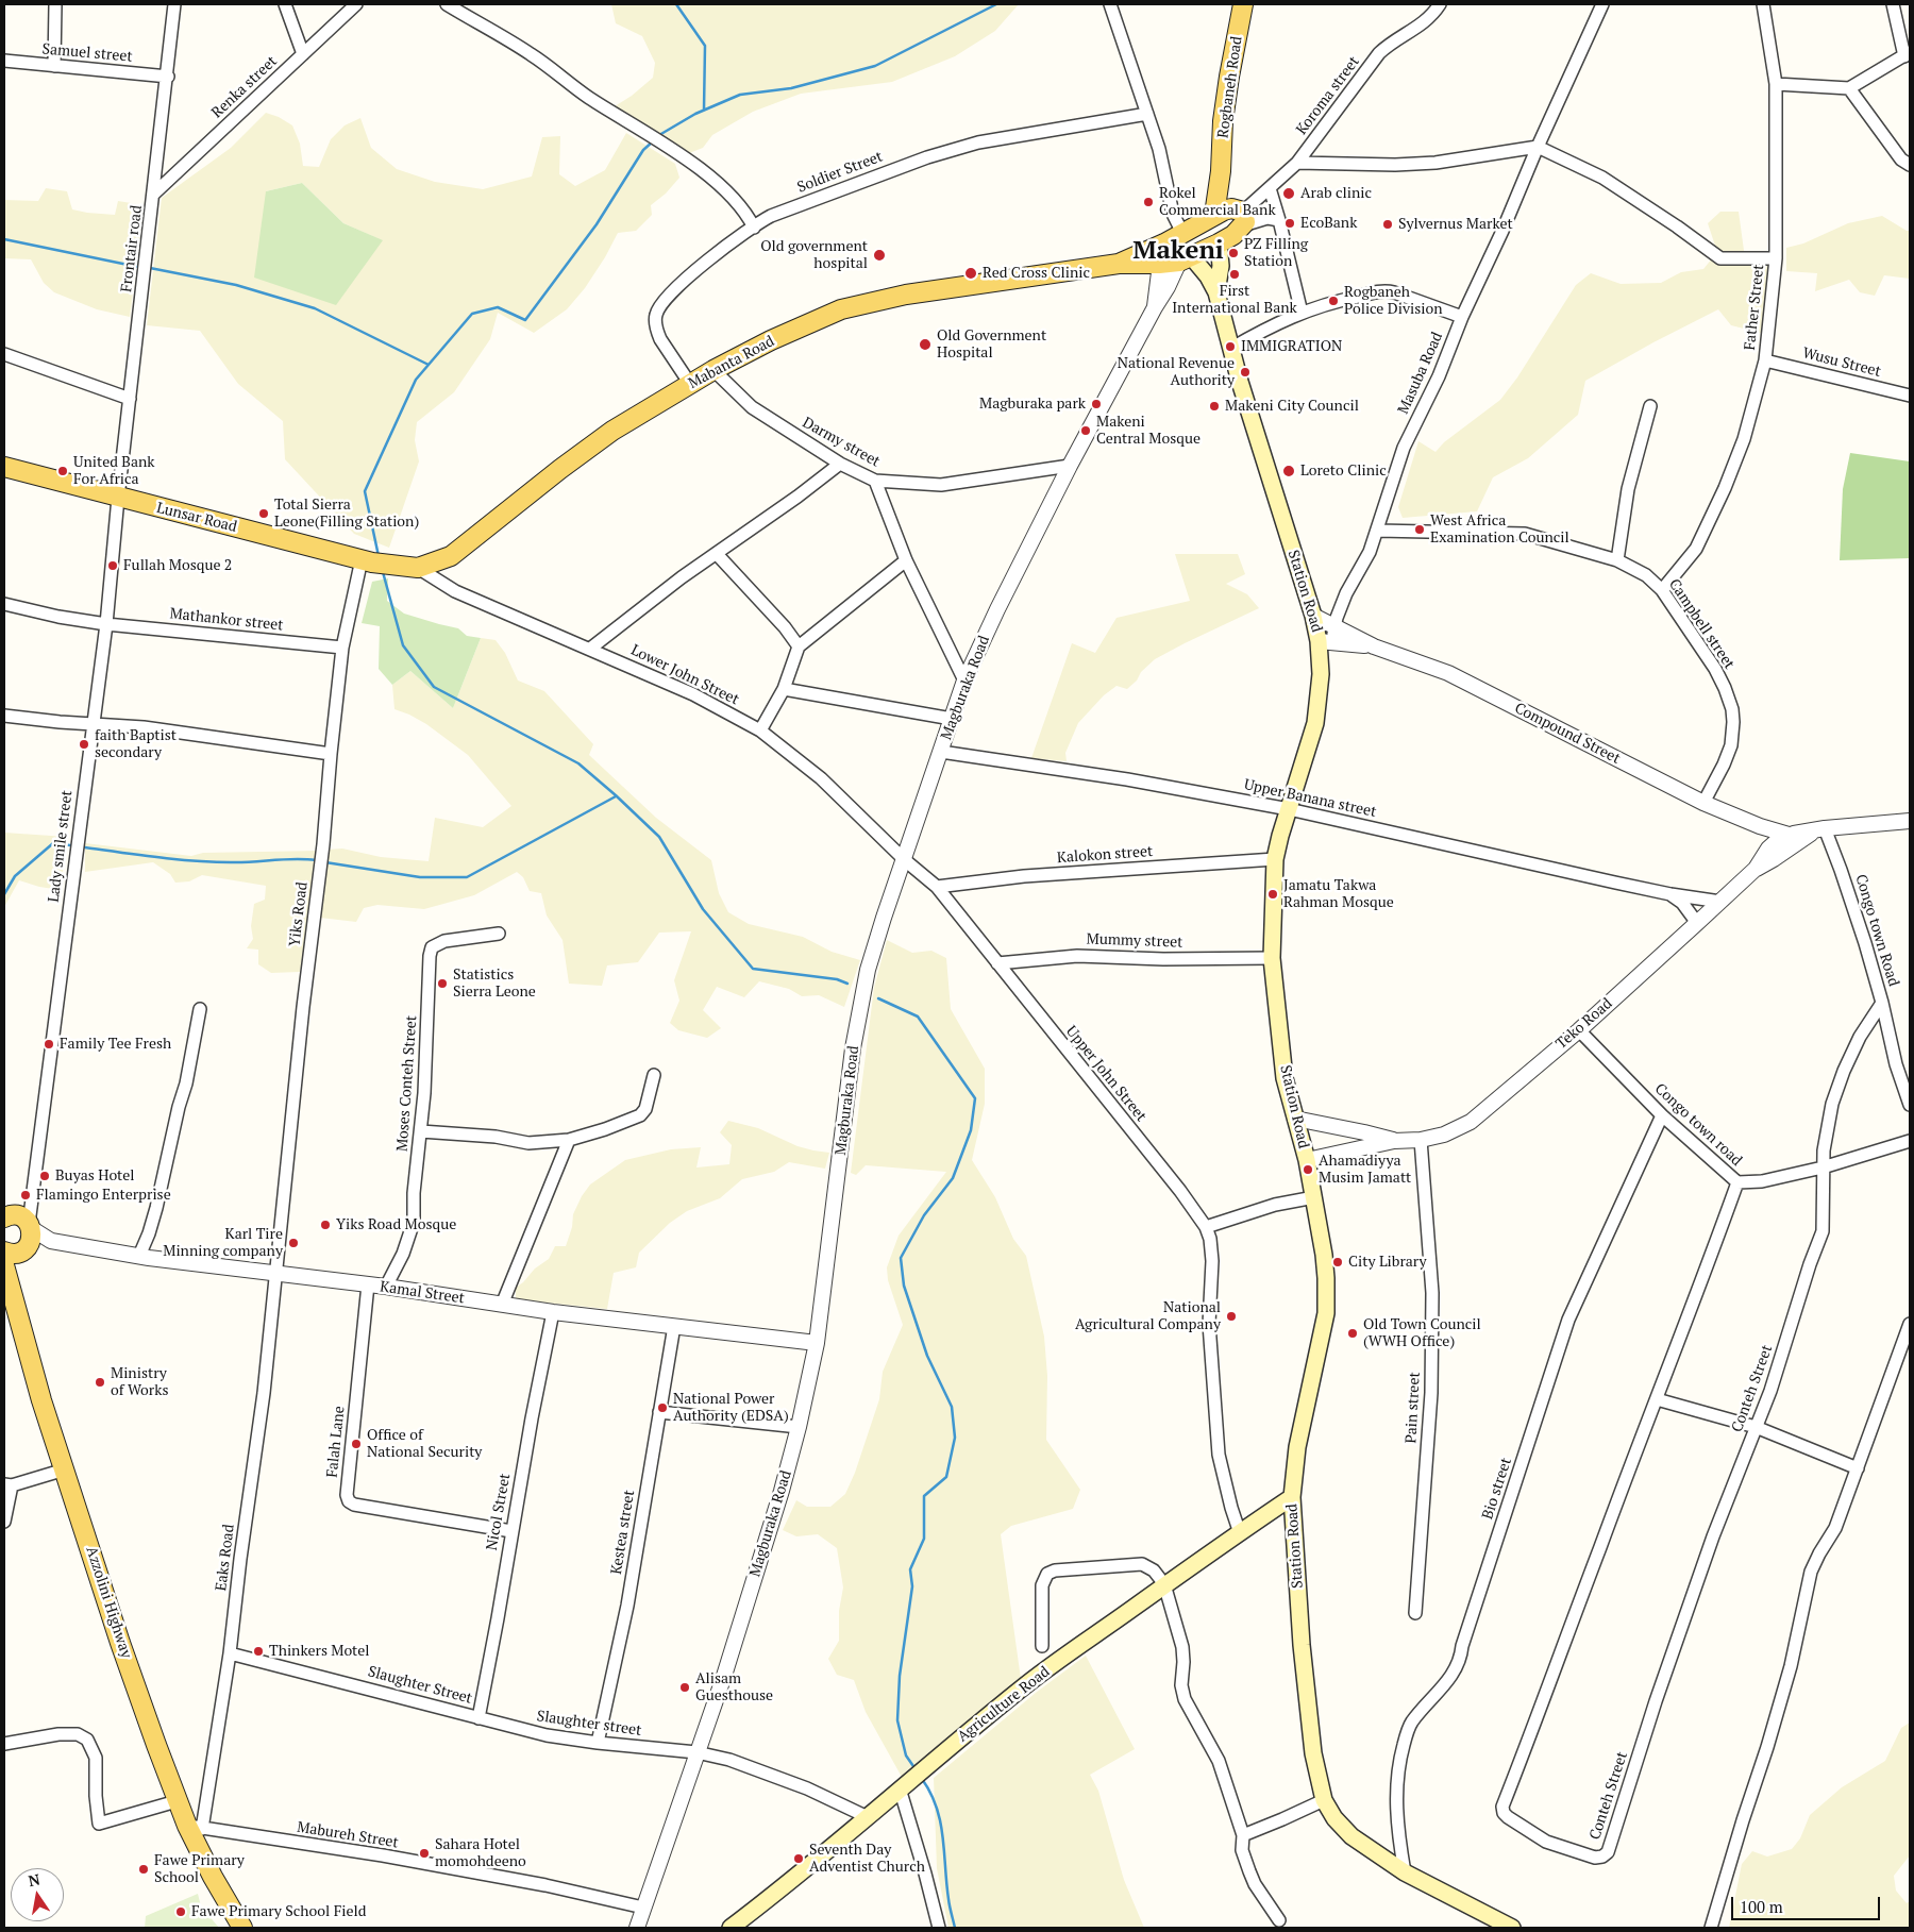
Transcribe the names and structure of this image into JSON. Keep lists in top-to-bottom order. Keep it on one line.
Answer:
{"streets":{"main road":["Rogbaneh Road","Mabanta Road","Lunsar Road","Station Road","Azzolini Highway","Agriculture Road"],"street":["Samuel street","Renka street","Koroma street","Soldier Street","Frontair road","Father Street","Wusu Street","Masuba Road","Darmy street","Mathankor street","Campbell street","Lower John Street","Magburaka Road","Compound Street","Upper Banana street","Lady smile street","Kalokon street","Yiks Road","Congo town Road","Mummy street","Teko Road","Upper John Street","Moses Conteh Street","Congo town road","Kamal Street","Conteh Street","Pain street","Falah Lane","Bio street","Nicol Street","Kestea street","Eaks Road","Slaughter Street","Slaughter street","Mabureh Street"]},"crossings":[["Samuel street","Frontair road"],["Renka street","Frontair road"],["Soldier Street","Mabanta Road"],["Frontair road","Lunsar Road"],["Frontair road","Lady smile street"],["Father Street","Wusu Street"],["Father Street","Campbell street"],["Mabanta Road","Darmy street"],["Mabanta Road","Lunsar Road"],["Mabanta Road","Lower John Street"],["Masuba Road","Station Road"],["Masuba Road","Campbell street"],["Masuba Road","Compound Street"],["Darmy street","Magburaka Road"],["Lunsar Road","Lady smile street"],["Lunsar Road","Yiks Road"],["Station Road","Magburaka Road"],["Station Road","Compound Street"],["Station Road","Upper Banana street"],["Station Road","Kalokon street"],["Station Road","Mummy street"],["Station Road","Teko Road"],["Station Road","Bio street"],["Station Road","Agriculture Road"],["Mathankor street","Lady smile street"],["Mathankor street","Yiks Road"],["Campbell street","Compound Street"],["Lower John Street","Magburaka Road"],["Lower John Street","Upper John Street"],["Magburaka Road","Upper Banana street"],["Magburaka Road","Upper John Street"],["Magburaka Road","Kamal Street"],["Magburaka Road","Slaughter street"],["Magburaka Road","Mabureh Street"],["Compound Street","Teko Road"],["Upper Banana street","Teko Road"],["Lady smile street","Kamal Street"],["Kalokon street","Upper John Street"],["Yiks Road","Kamal Street"],["Yiks Road","Eaks Road"],["Congo town Road","Teko Road"],["Congo town Road","Conteh Street"],["Mummy street","Upper John Street"],["Teko Road","Congo town road"],["Teko Road","Pain street"],["Moses Conteh Street","Kamal Street"],["Congo town road","Conteh Street"],["Congo town road","Bio street"],["Kamal Street","Falah Lane"],["Kamal Street","Nicol Street"],["Kamal Street","Kestea street"],["Kamal Street","Eaks Road"],["Falah Lane","Nicol Street"],["Nicol Street","Slaughter Street"],["Nicol Street","Slaughter street"],["Kestea street","Slaughter street"],["Eaks Road","Azzolini Highway"],["Eaks Road","Slaughter Street"],["Eaks Road","Mabureh Street"],["Azzolini Highway","Mabureh Street"],["Slaughter Street","Slaughter street"],["Agriculture Road","Slaughter street"]],"districts":["Makeni"],"places":["Arab clinic","Rokel Commercial Bank","EcoBank","Sylvernus Market","PZ Filling Station","Old government hospital","Red Cross Clinic","First International Bank","Rogbaneh Police Division","Old Government Hospital","IMMIGRATION","National Revenue Authority","Magburaka park","Makeni City Council","Makeni Central Mosque","United Bank For Africa","Loreto Clinic","Total Sierra Leone(Filling Station)","West Africa Examination Council","Fullah Mosque 2","faith Baptist secondary","Jamatu Takwa Rahman Mosque","Statistics Sierra Leone","Family Tee Fresh","Ahamadiyya Musim Jamatt","Buyas Hotel","Flamingo Enterprise","Yiks Road Mosque","Karl Tire Minning company","City Library","National Agricultural Company","Old Town Council (WWH Office)","Ministry of Works","National Power Authority (EDSA)","Office of National Security","Thinkers Motel","Alisam Guesthouse","Sahara Hotel momohdeeno","Seventh Day Adventist Church","Fawe Primary School","Fawe Primary School Field"],"scale_bar":"100 m","north":"top"}
